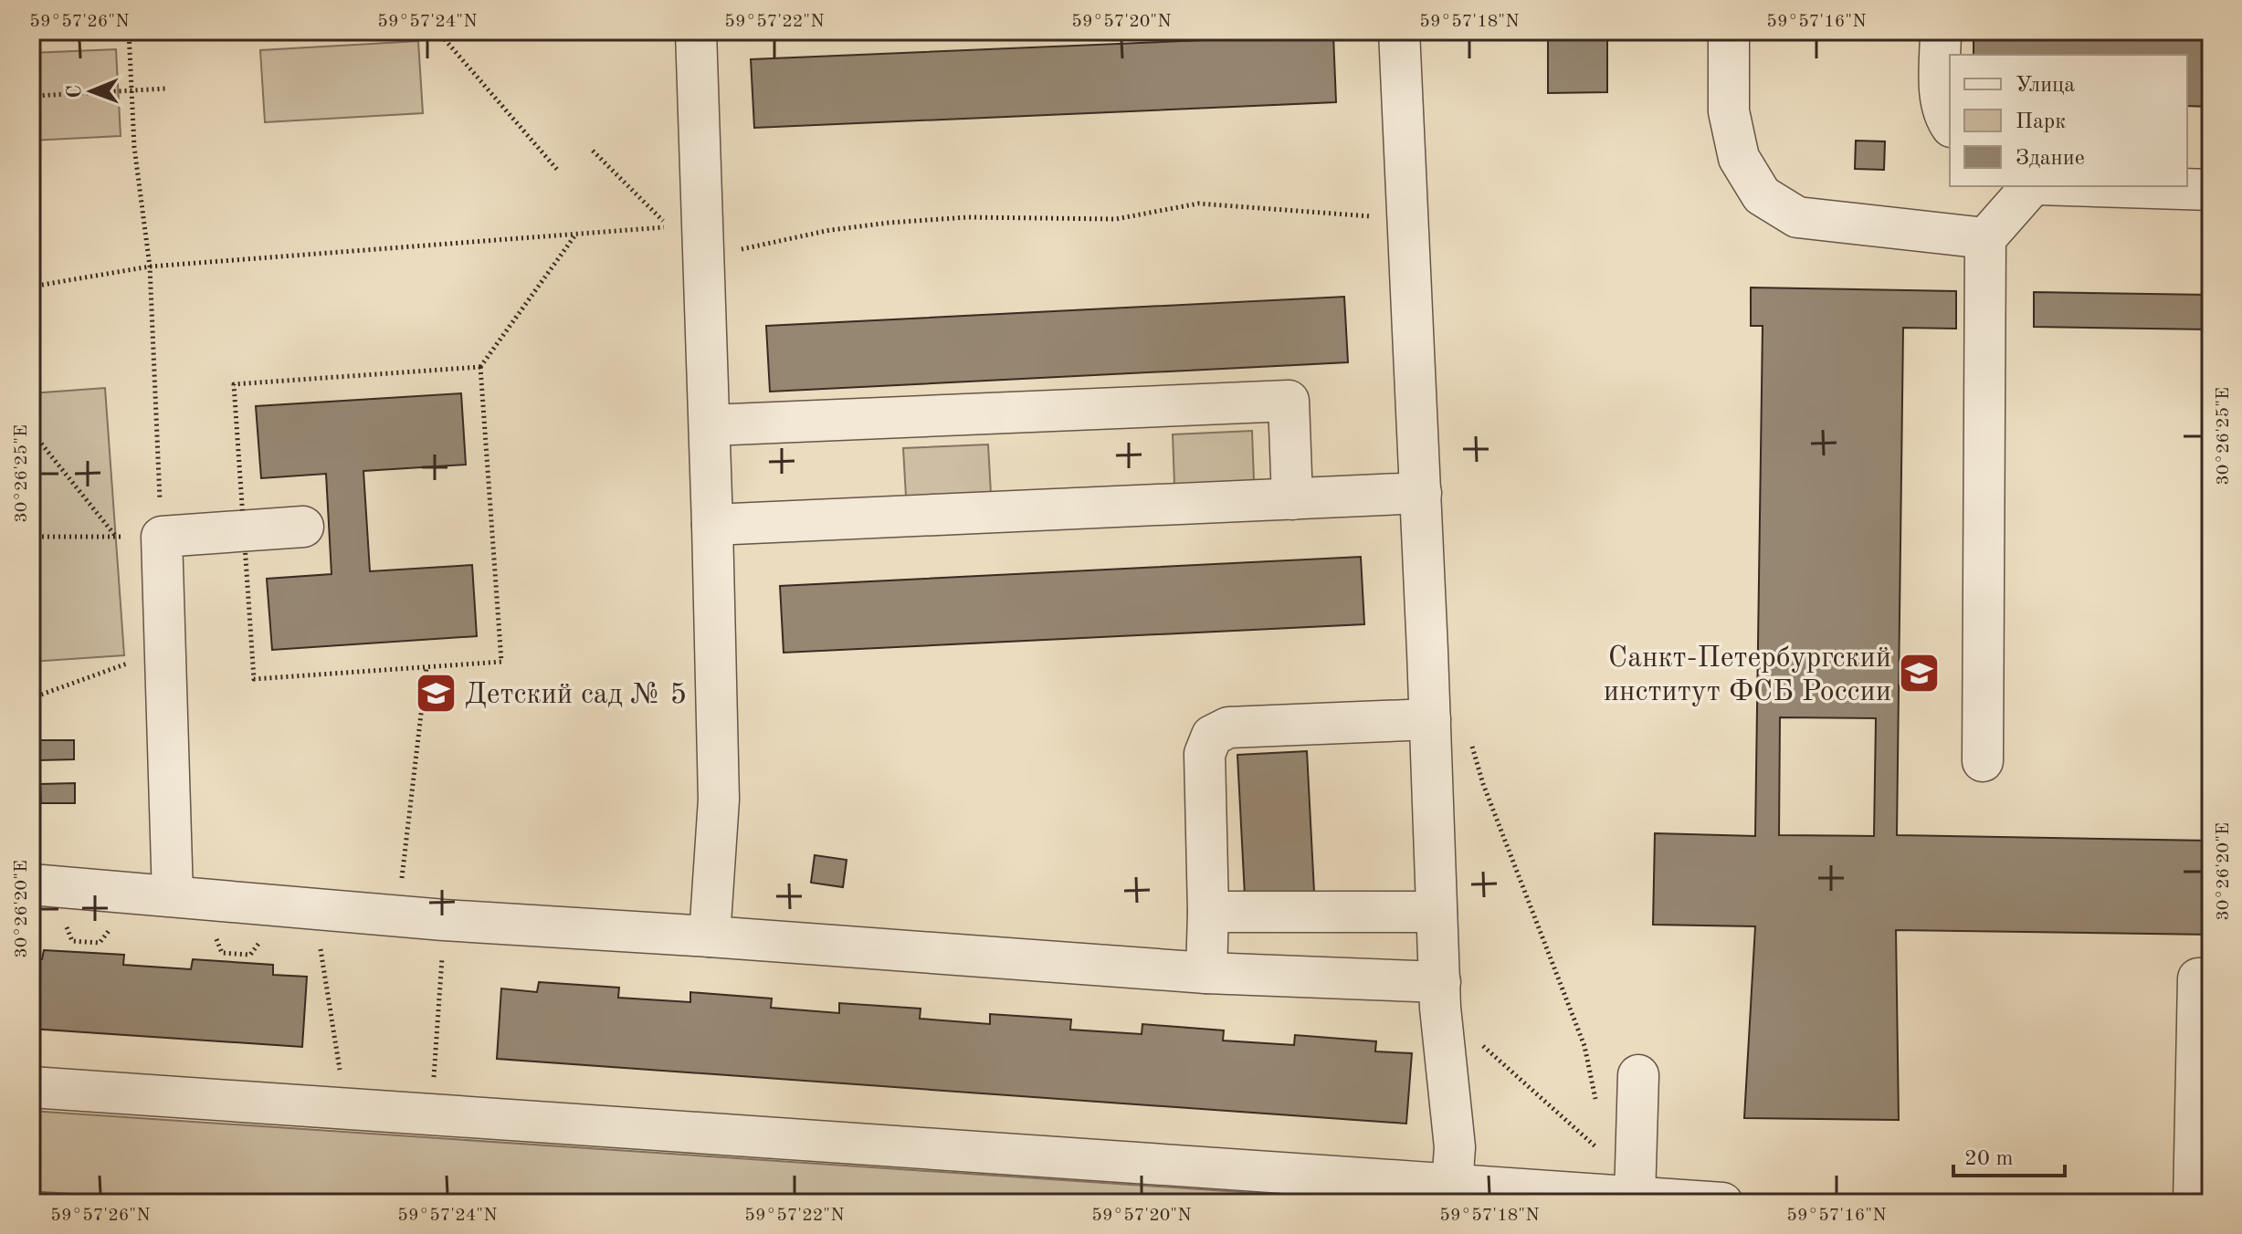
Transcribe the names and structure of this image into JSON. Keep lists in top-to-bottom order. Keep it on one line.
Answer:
{"places":{"school or university":["Санкт-Петербургский институт ФСБ России","Детский сад № 5"]},"legend":["Улица","Парк","Здание"],"scale_bar":"20 m","north":"left","coordinates":["59°57'26\"N","59°57'24\"N","59°57'22\"N","59°57'20\"N","59°57'18\"N","59°57'16\"N","30°26'25\"E","30°26'20\"E"]}
